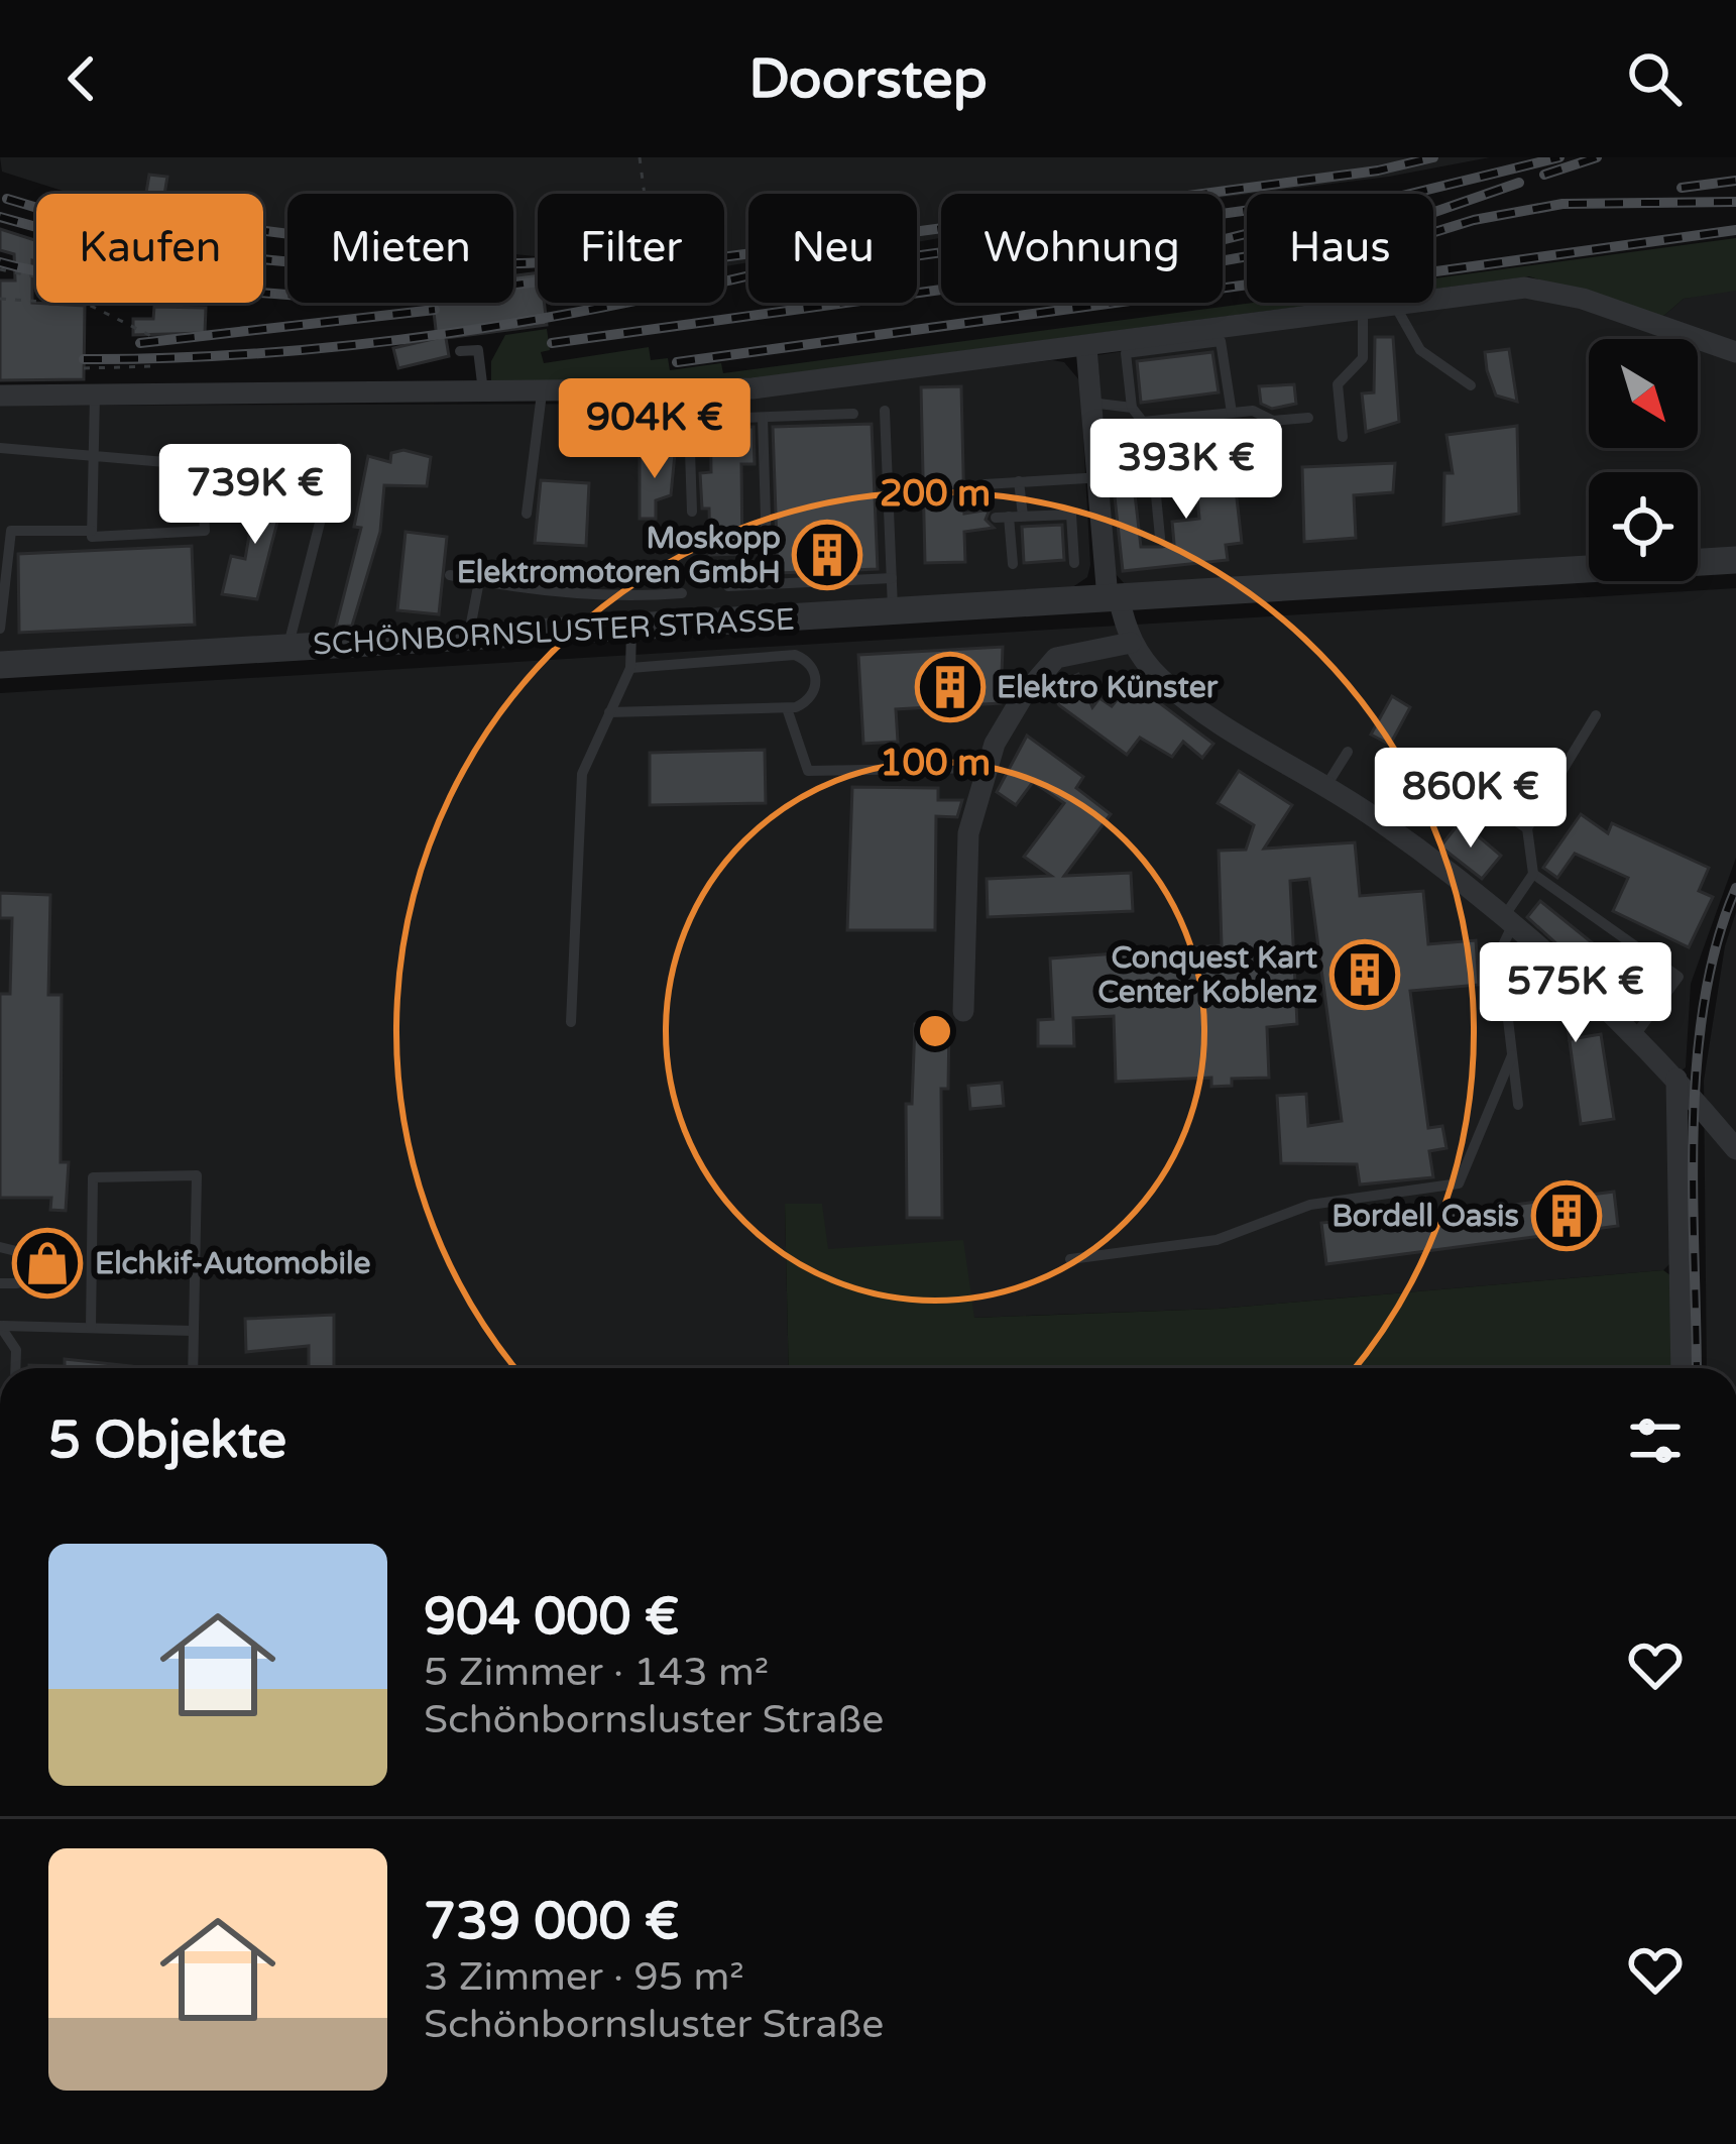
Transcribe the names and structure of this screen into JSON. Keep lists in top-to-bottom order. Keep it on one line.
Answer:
{"streets":{"street":["SCHÖNBORNSLUSTER STRASSE"]},"places":{"building":["Moskopp Elektromotoren GmbH","Elektro Künster","Conquest Kart Center Koblenz","Bordell Oasis"],"shop":["Elchkif-Automobile"]},"north":"bottom right","page":{"header":"Doorstep","chip":["Kaufen","Mieten","Filter","Neu","Wohnung","Haus"],"price":["904K €","393K €","739K €","860K €","575K €"],"heading":"5 Objekte","list":[{"name":"904 000 €","note":"5 Zimmer · 143 m² · Schönbornsluster Straße"},{"name":"739 000 €","note":"3 Zimmer · 95 m² · Schönbornsluster Straße"}]},"rings":["200 m","100 m"]}
